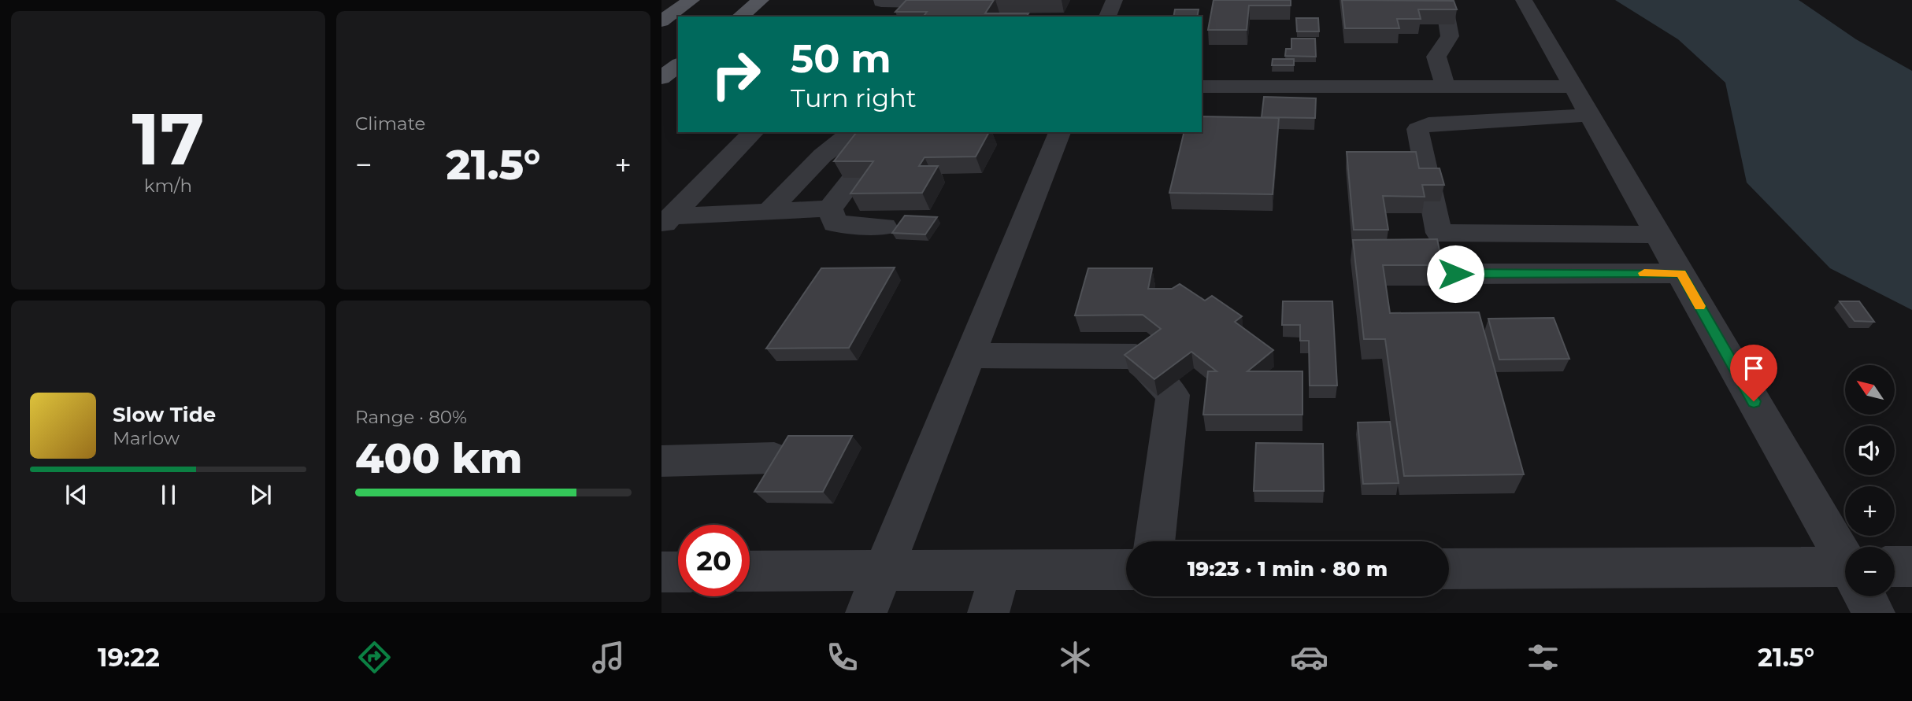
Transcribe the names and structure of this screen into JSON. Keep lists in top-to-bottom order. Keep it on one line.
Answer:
{"north":"top left","page":{"tile":[["17","km/h"],"Climate",["Range · 80%","400 km"]],"turn":["50 m","Turn right"],"heat":["−","21.5°","+"],"map_buttons":["+","−"],"song":["Slow Tide","Marlow"],"limit":"20","trip":"19:23 · 1 min · 80 m","tabs":["19:22","21.5°"]}}
